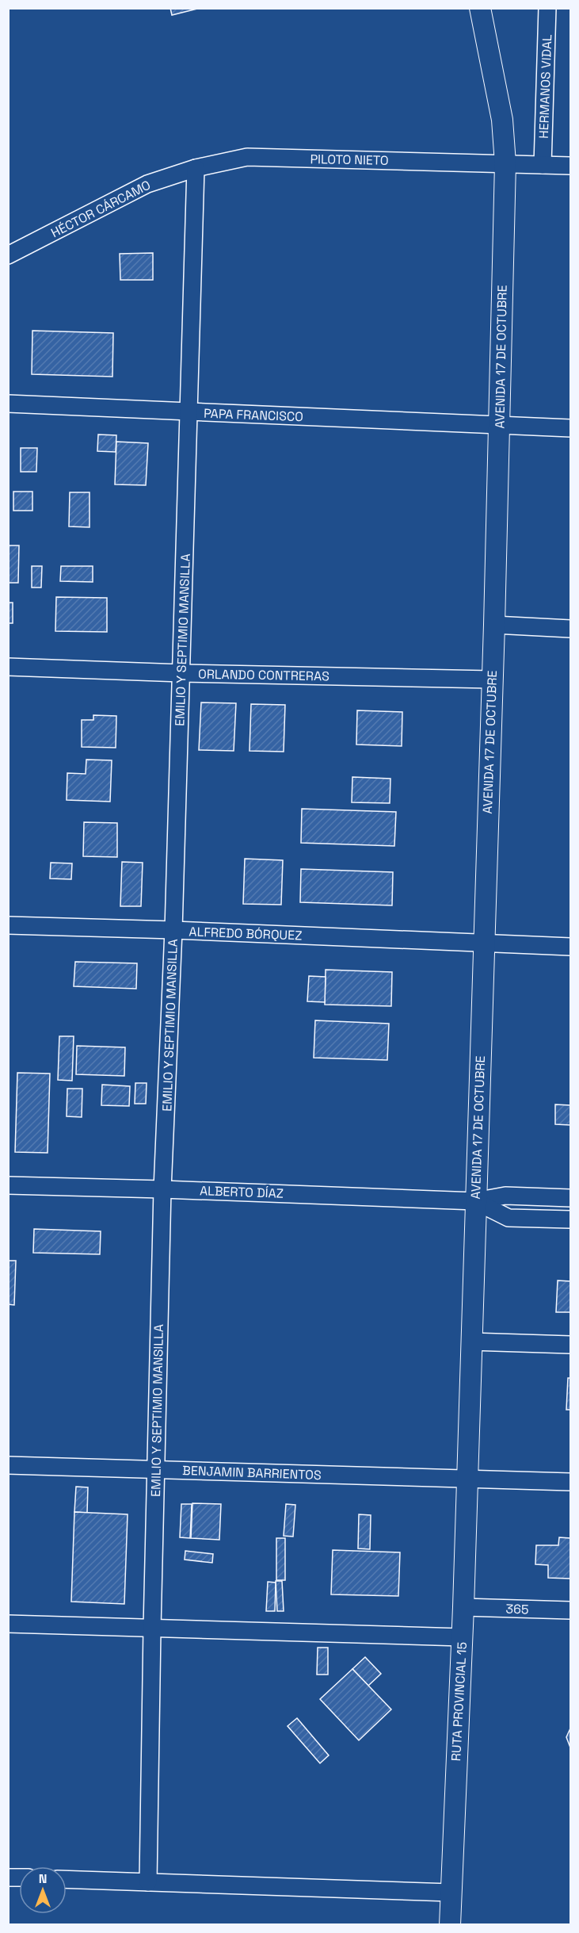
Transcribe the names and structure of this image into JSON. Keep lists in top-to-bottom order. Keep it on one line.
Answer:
{"streets":{"main road":["AVENIDA 17 DE OCTUBRE","RUTA PROVINCIAL 15"],"street":["HERMANOS VIDAL","PILOTO NIETO","HÉCTOR CÁRCAMO","PAPA FRANCISCO","EMILIO Y SEPTIMIO MANSILLA","ORLANDO CONTRERAS","ALFREDO BÓRQUEZ","ALBERTO DÍAZ","BENJAMIN BARRIENTOS","365"]},"crossings":[["HERMANOS VIDAL","PILOTO NIETO"],["PILOTO NIETO","HÉCTOR CÁRCAMO"],["PILOTO NIETO","AVENIDA 17 DE OCTUBRE"],["PILOTO NIETO","EMILIO Y SEPTIMIO MANSILLA"],["HÉCTOR CÁRCAMO","EMILIO Y SEPTIMIO MANSILLA"],["AVENIDA 17 DE OCTUBRE","PAPA FRANCISCO"],["AVENIDA 17 DE OCTUBRE","ORLANDO CONTRERAS"],["AVENIDA 17 DE OCTUBRE","ALFREDO BÓRQUEZ"],["AVENIDA 17 DE OCTUBRE","ALBERTO DÍAZ"],["AVENIDA 17 DE OCTUBRE","BENJAMIN BARRIENTOS"],["AVENIDA 17 DE OCTUBRE","RUTA PROVINCIAL 15"],["PAPA FRANCISCO","EMILIO Y SEPTIMIO MANSILLA"],["EMILIO Y SEPTIMIO MANSILLA","ORLANDO CONTRERAS"],["EMILIO Y SEPTIMIO MANSILLA","ALFREDO BÓRQUEZ"],["EMILIO Y SEPTIMIO MANSILLA","ALBERTO DÍAZ"],["EMILIO Y SEPTIMIO MANSILLA","BENJAMIN BARRIENTOS"],["BENJAMIN BARRIENTOS","RUTA PROVINCIAL 15"],["365","RUTA PROVINCIAL 15"]],"north":"top"}
